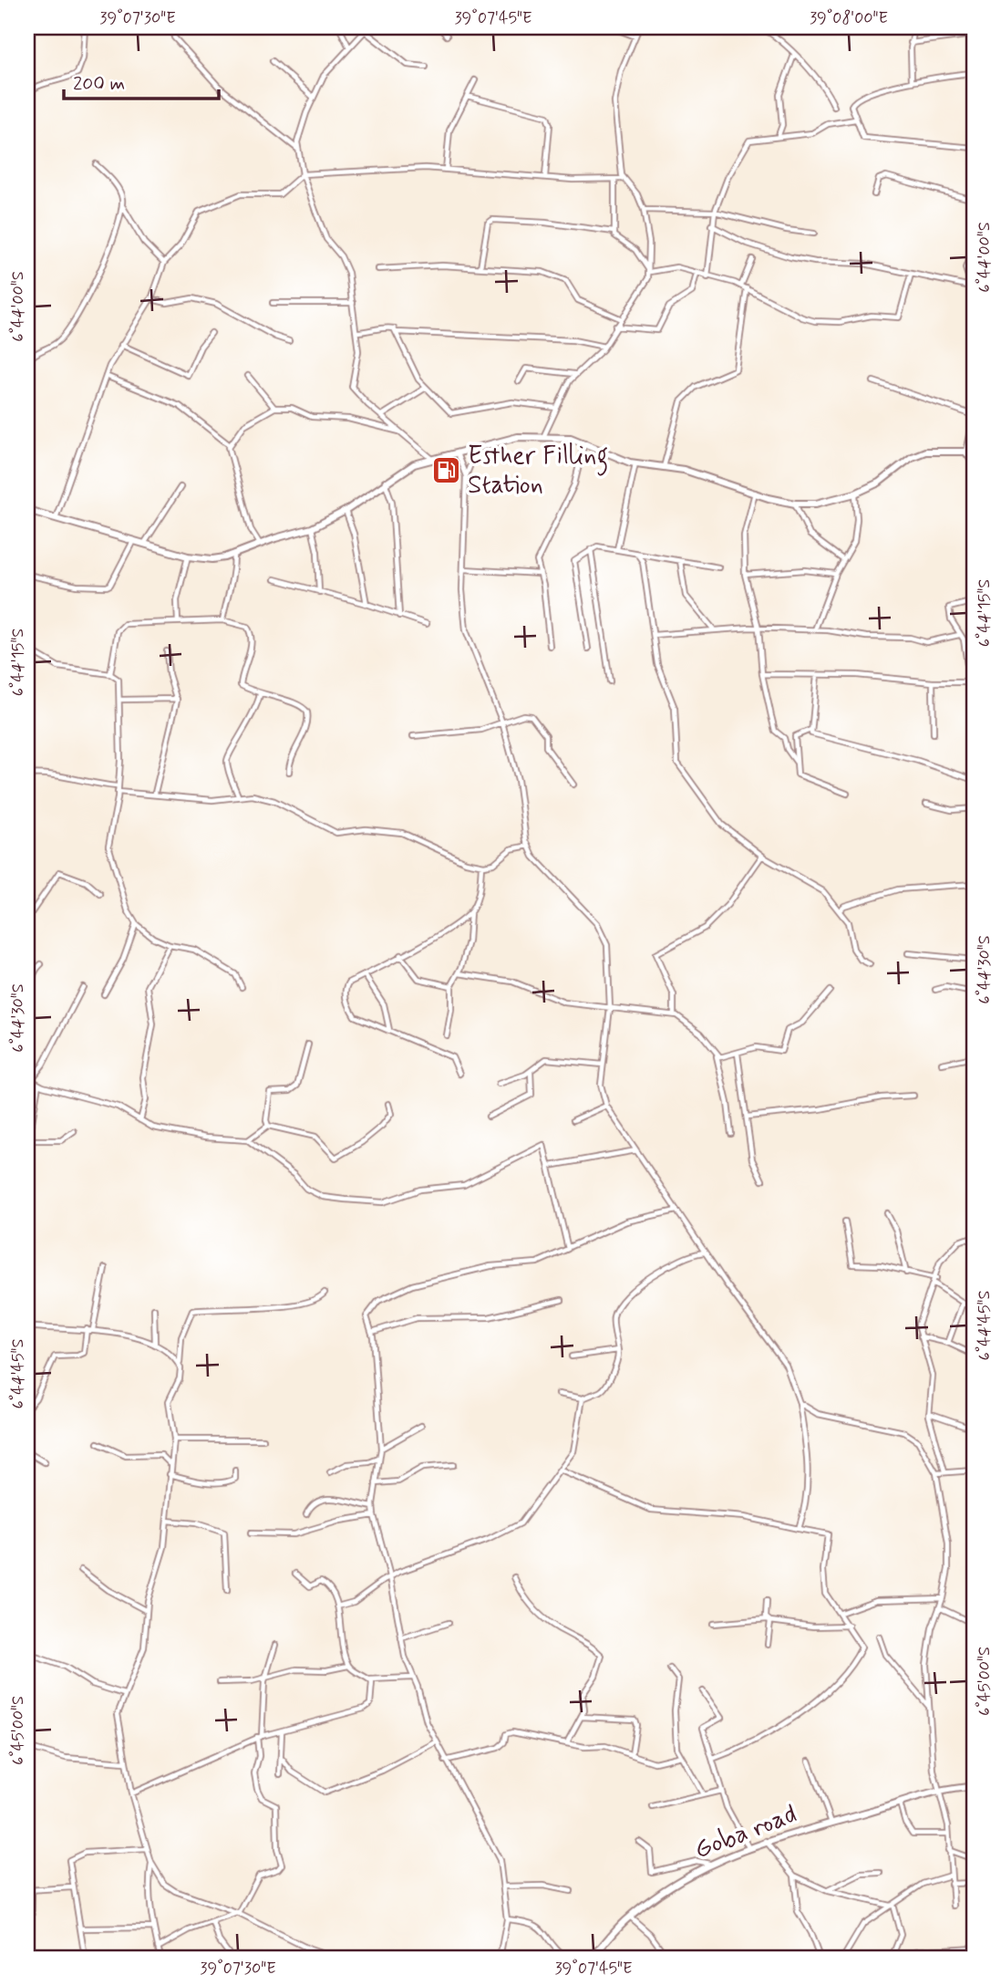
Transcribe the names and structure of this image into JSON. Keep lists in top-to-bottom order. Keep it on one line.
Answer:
{"streets":{"street":["Goba road"]},"places":{"fuel station":["Esther Filling Station"]},"scale_bar":"200 m","coordinates":["39°07'30\"E","39°07'45\"E","39°08'00\"E","6°44'00\"S","6°44'15\"S","6°44'30\"S","6°44'45\"S","6°45'00\"S"]}
